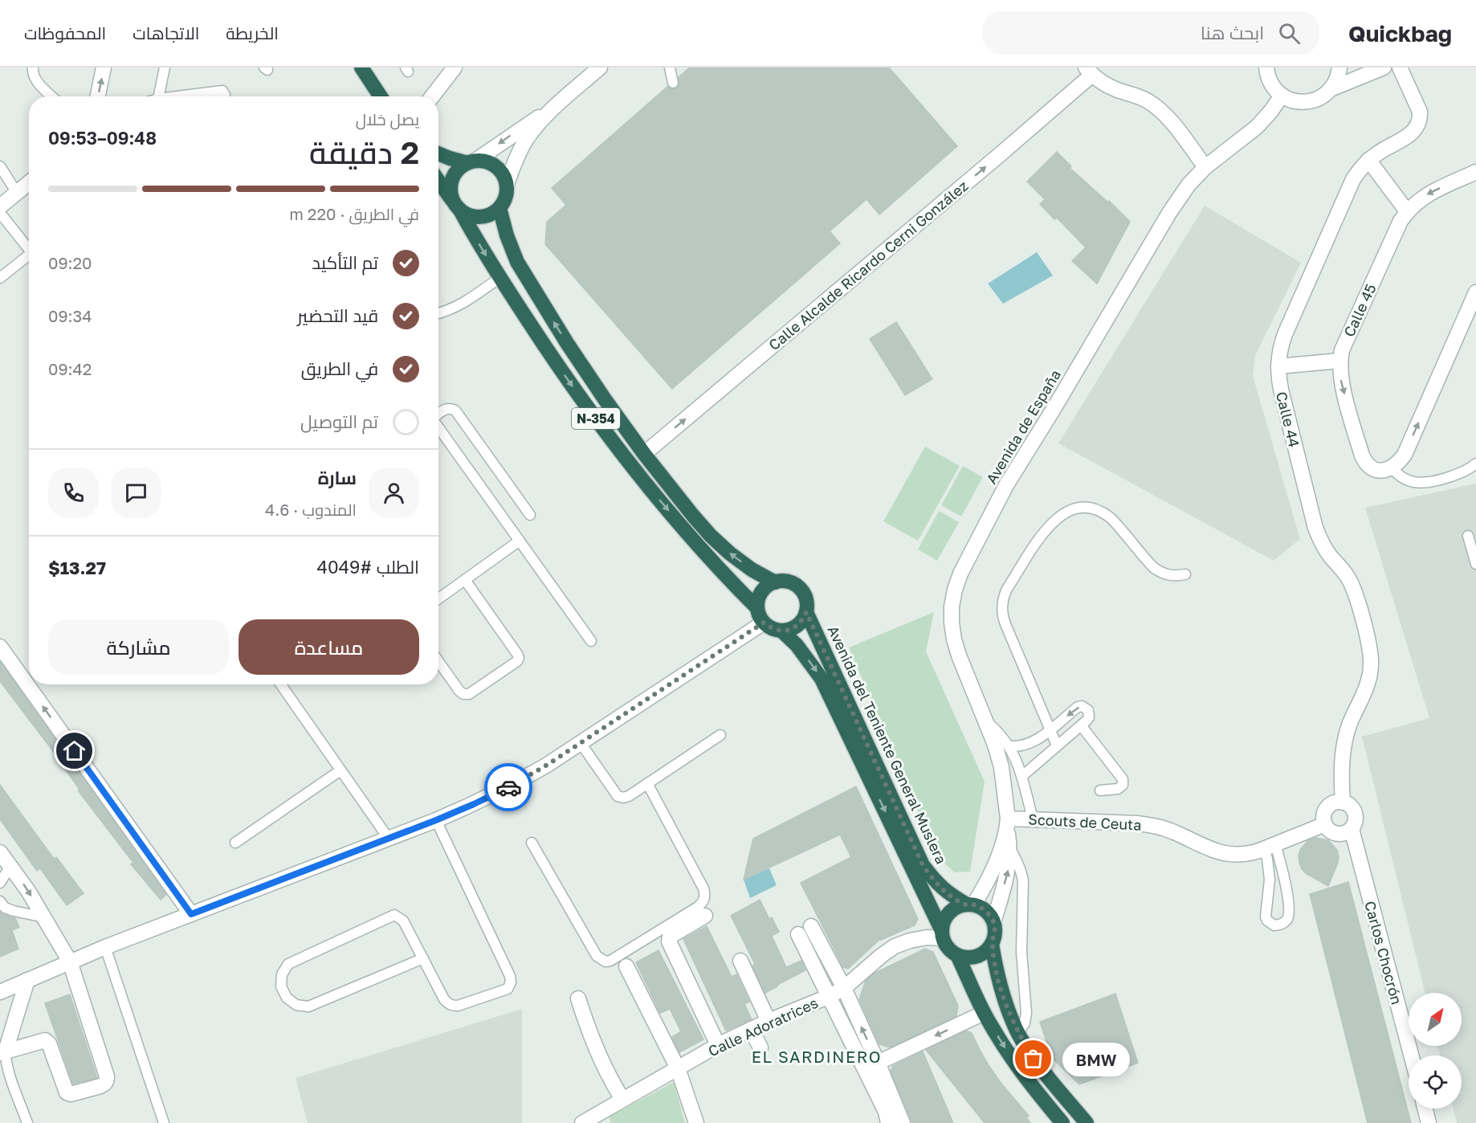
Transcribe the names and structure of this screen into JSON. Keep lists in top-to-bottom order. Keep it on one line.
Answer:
{"streets":{"highway":["N-354","Avenida del Teniente General Muslera"],"street":["Calle Alcalde Ricardo Cerni González","Calle 45","Calle 44","Avenida de España","Scouts de Ceuta","Carlos Chocrón","Calle Adoratrices"]},"crossings":[["Calle Alcalde Ricardo Cerni González","N-354"],["N-354","Avenida de España"],["N-354","Avenida del Teniente General Muslera"],["N-354","Calle Adoratrices"],["Calle 44","Scouts de Ceuta"],["Calle 44","Carlos Chocrón"],["Avenida de España","Avenida del Teniente General Muslera"],["Avenida de España","Scouts de Ceuta"],["Avenida de España","Calle Adoratrices"],["Avenida del Teniente General Muslera","Calle Adoratrices"],["Scouts de Ceuta","Carlos Chocrón"]],"one_way":["Calle Alcalde Ricardo Cerni González"],"districts":["EL SARDINERO"],"places":["BMW"],"north":"top right","page":{"header":"Quickbag","search":"ابحث هنا","nav":["الخريطة","الاتجاهات","المحفوظات"],"heading":["2 دقيقة","يصل خلال","09:48–09:53"],"panel":["سارة","المندوب · 4.6","الطلب #4049","$13.27"],"bar":"في الطريق · 220 m","list":[["تم التأكيد","09:20"],["قيد التحضير","09:34"],["في الطريق","09:42"],"تم التوصيل"],"buttons":["مساعدة","مشاركة"],"bubble":"BMW"}}
